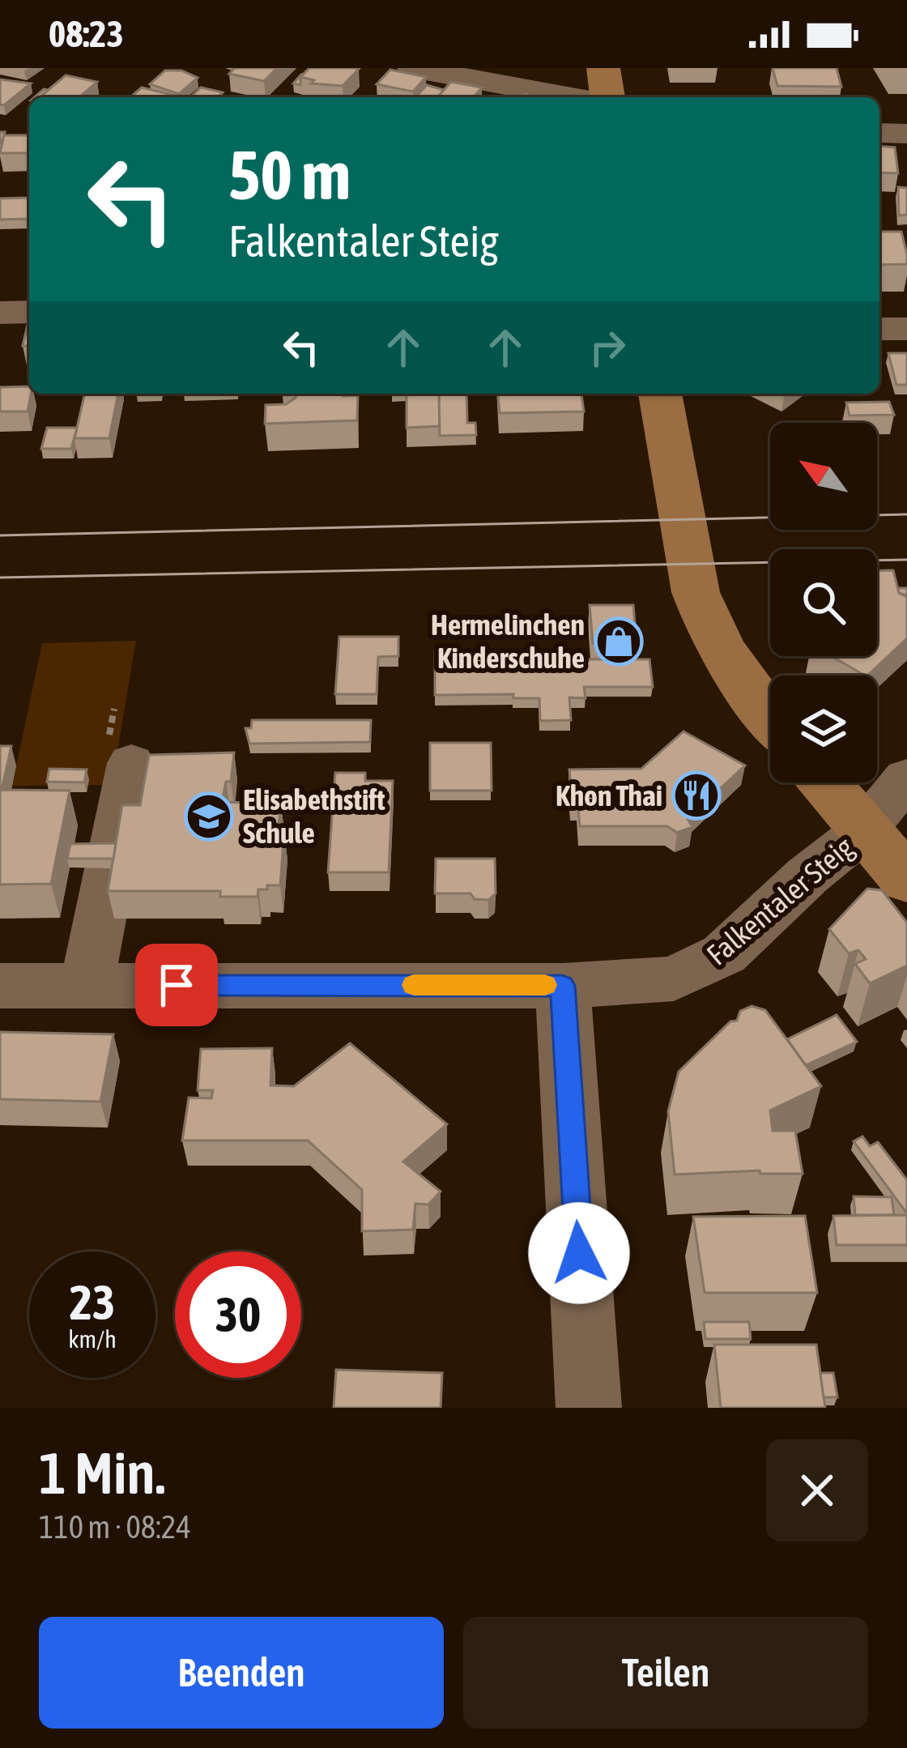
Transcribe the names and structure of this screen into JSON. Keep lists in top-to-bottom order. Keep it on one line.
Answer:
{"streets":{"street":["Falkentaler Steig"]},"places":{"shop":["Hermelinchen Kinderschuhe"],"restaurant":["Khon Thai"],"school or university":["Elisabethstift Schule"]},"north":"top left","page":{"status":"08:23","turn":["50 m","Falkentaler Steig"],"speed":"23 km/h","limit":"30","heading":["1 Min.","110 m · 08:24"],"buttons":["Beenden","Teilen"]}}
